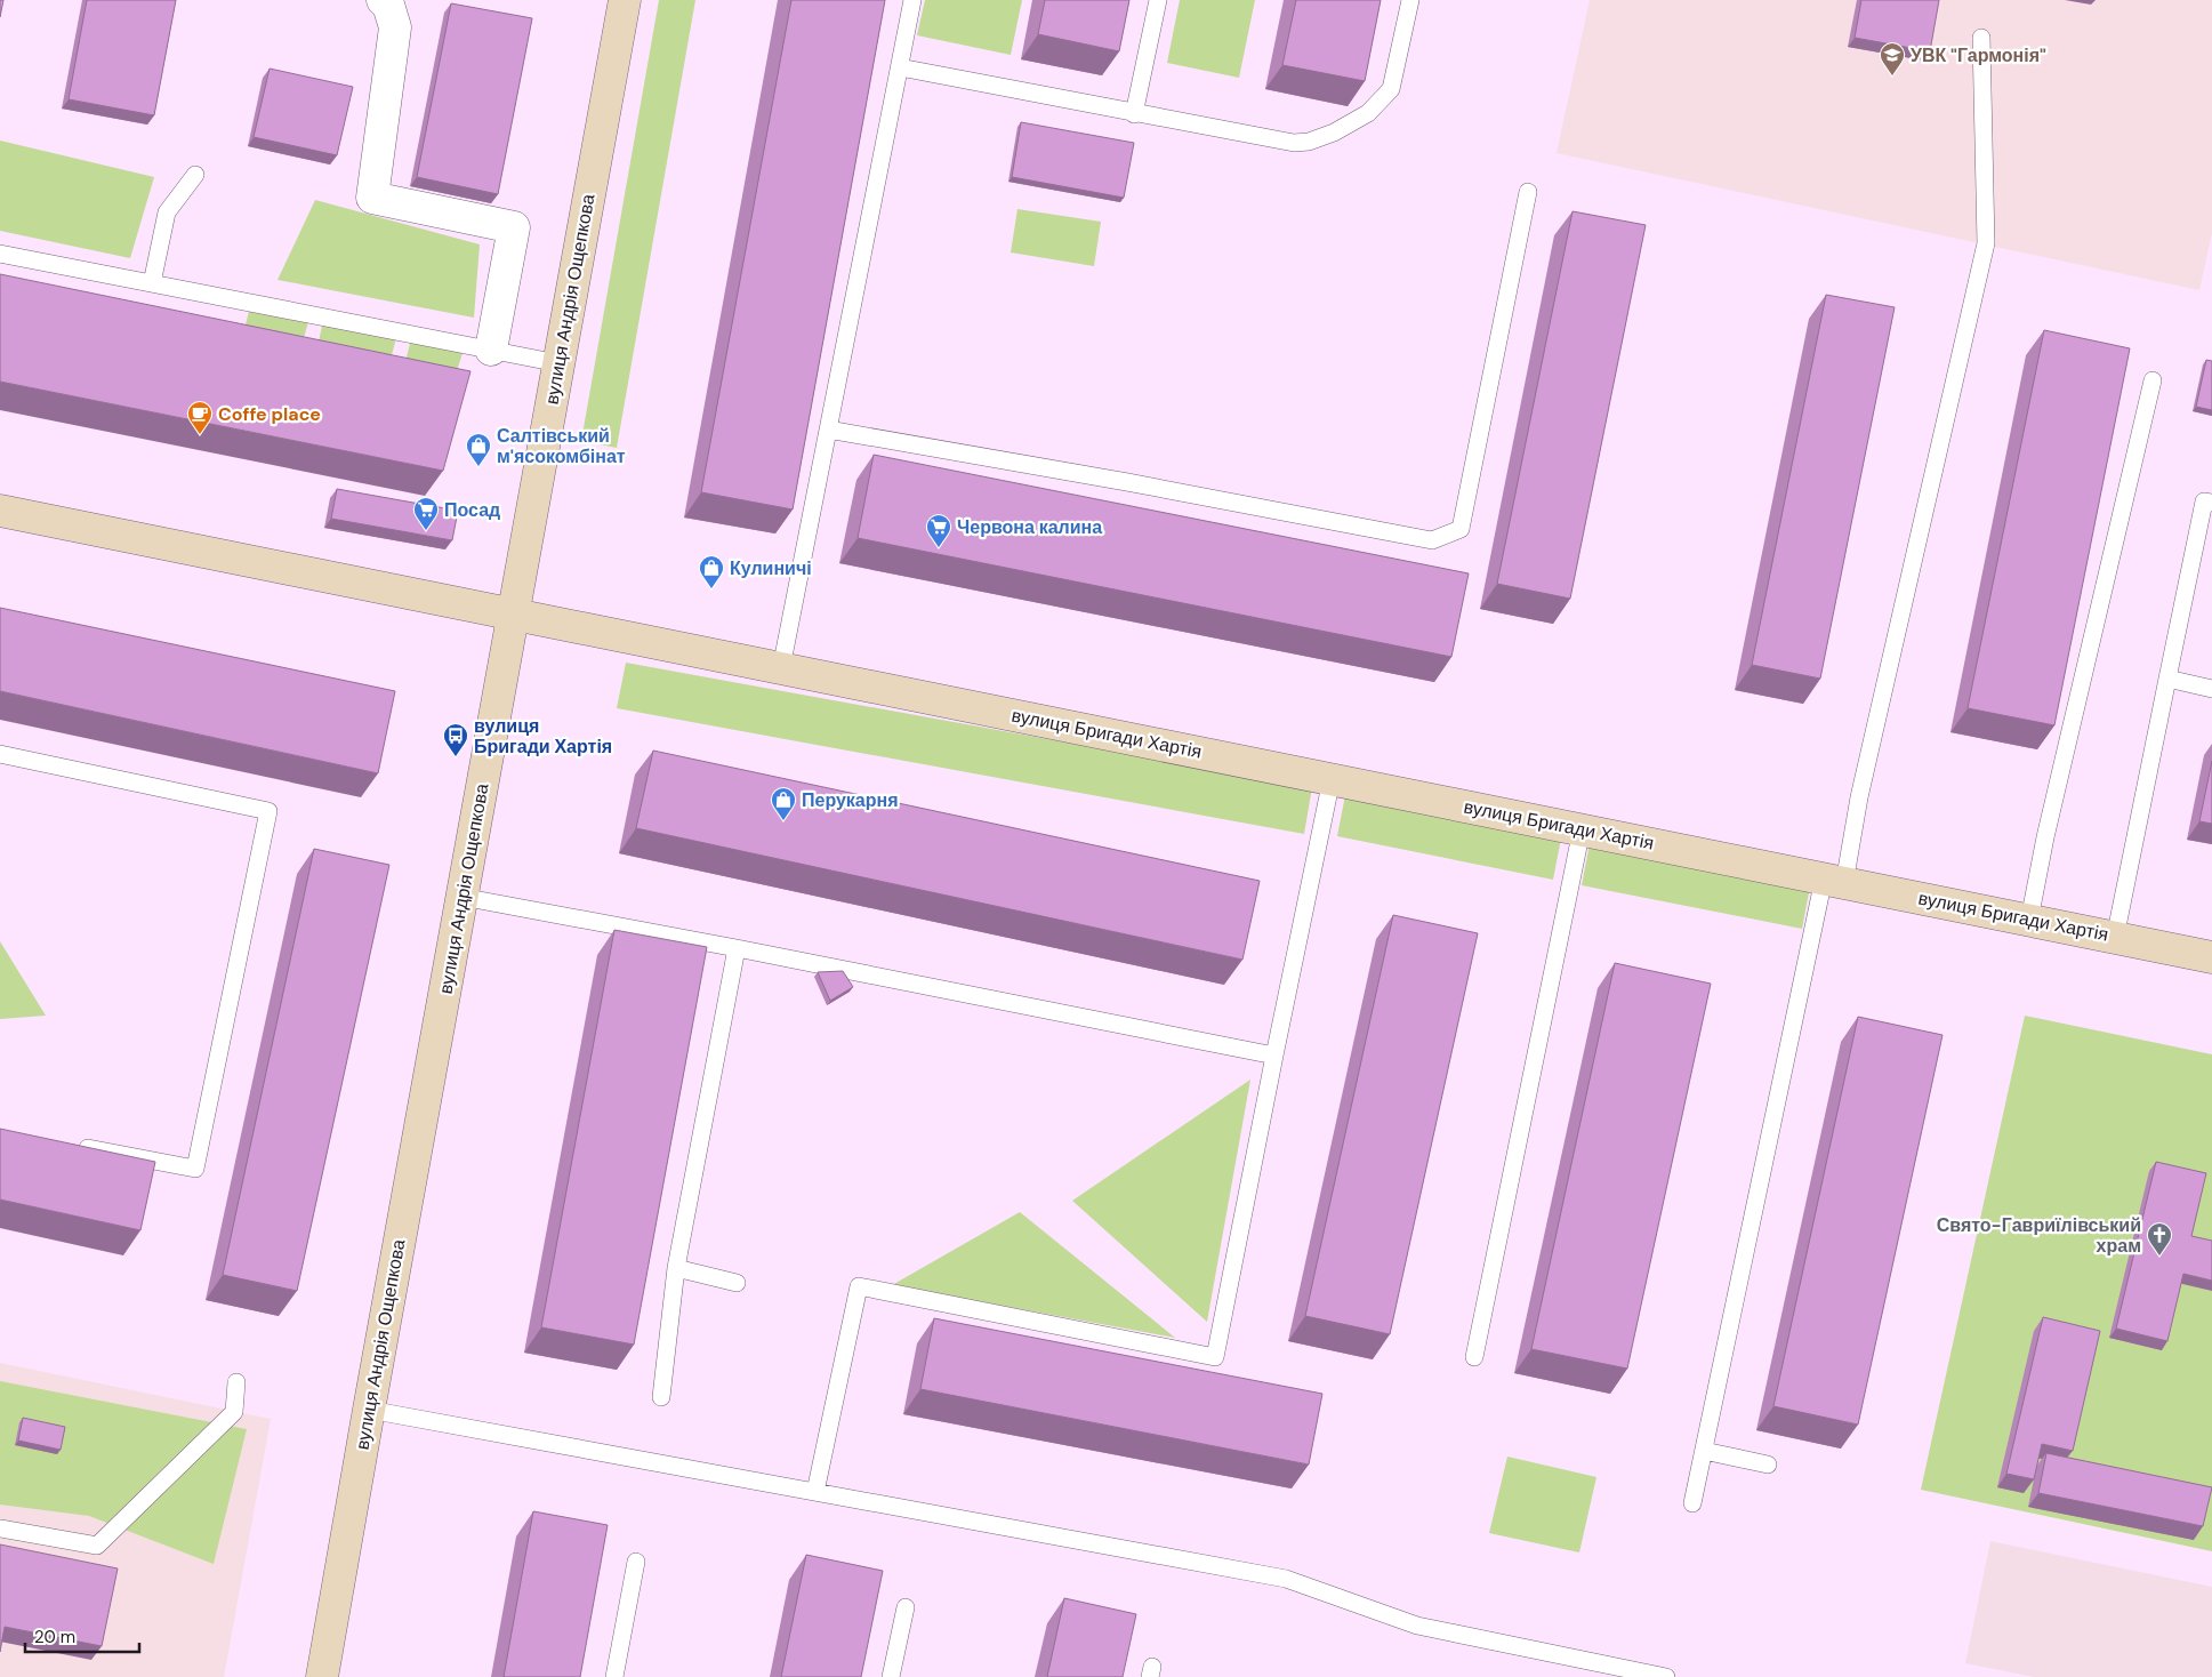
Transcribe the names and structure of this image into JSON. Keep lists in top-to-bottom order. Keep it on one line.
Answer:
{"streets":{"street":["вулиця Андрія Ощепкова","вулиця Бригади Хартія"]},"crossings":[["вулиця Андрія Ощепкова","вулиця Бригади Хартія"]],"places":{"school or university":["УВК \"Гармонія\""],"cafe":["Coffe place"],"shop":["Салтівський м'ясокомбінат","Кулиничі","Перукарня"],"supermarket":["Посад","Червона калина"],"bus stop":["вулиця Бригади Хартія"],"church":["Свято-Гавриїлівський храм"]},"scale_bar":"20 m"}
